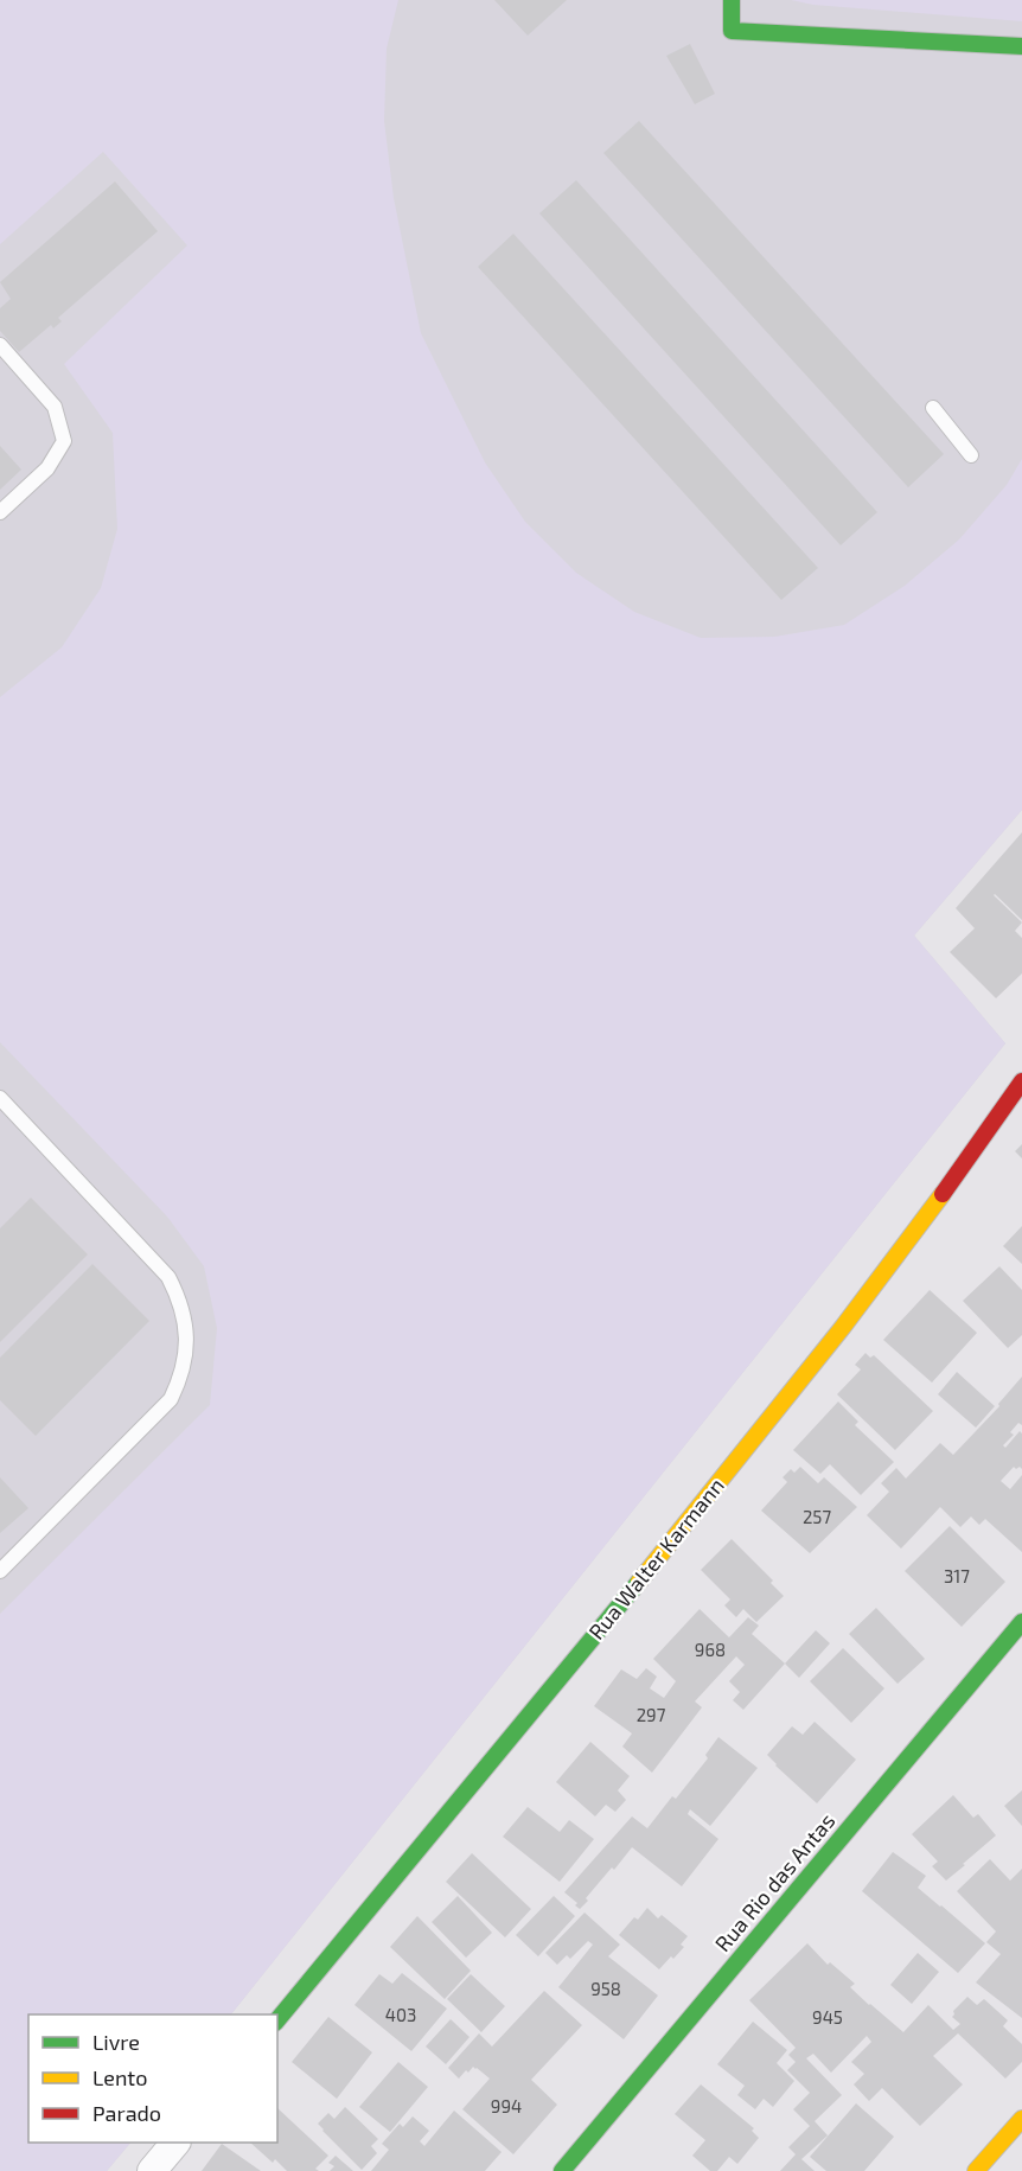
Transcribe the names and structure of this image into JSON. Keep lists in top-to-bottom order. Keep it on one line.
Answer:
{"streets":{"street":["Rua Walter Karmann","Rua Rio das Antas"]},"house_numbers":["257","317","968","297","958","403","945","994"],"legend":["Livre","Lento","Parado"]}
